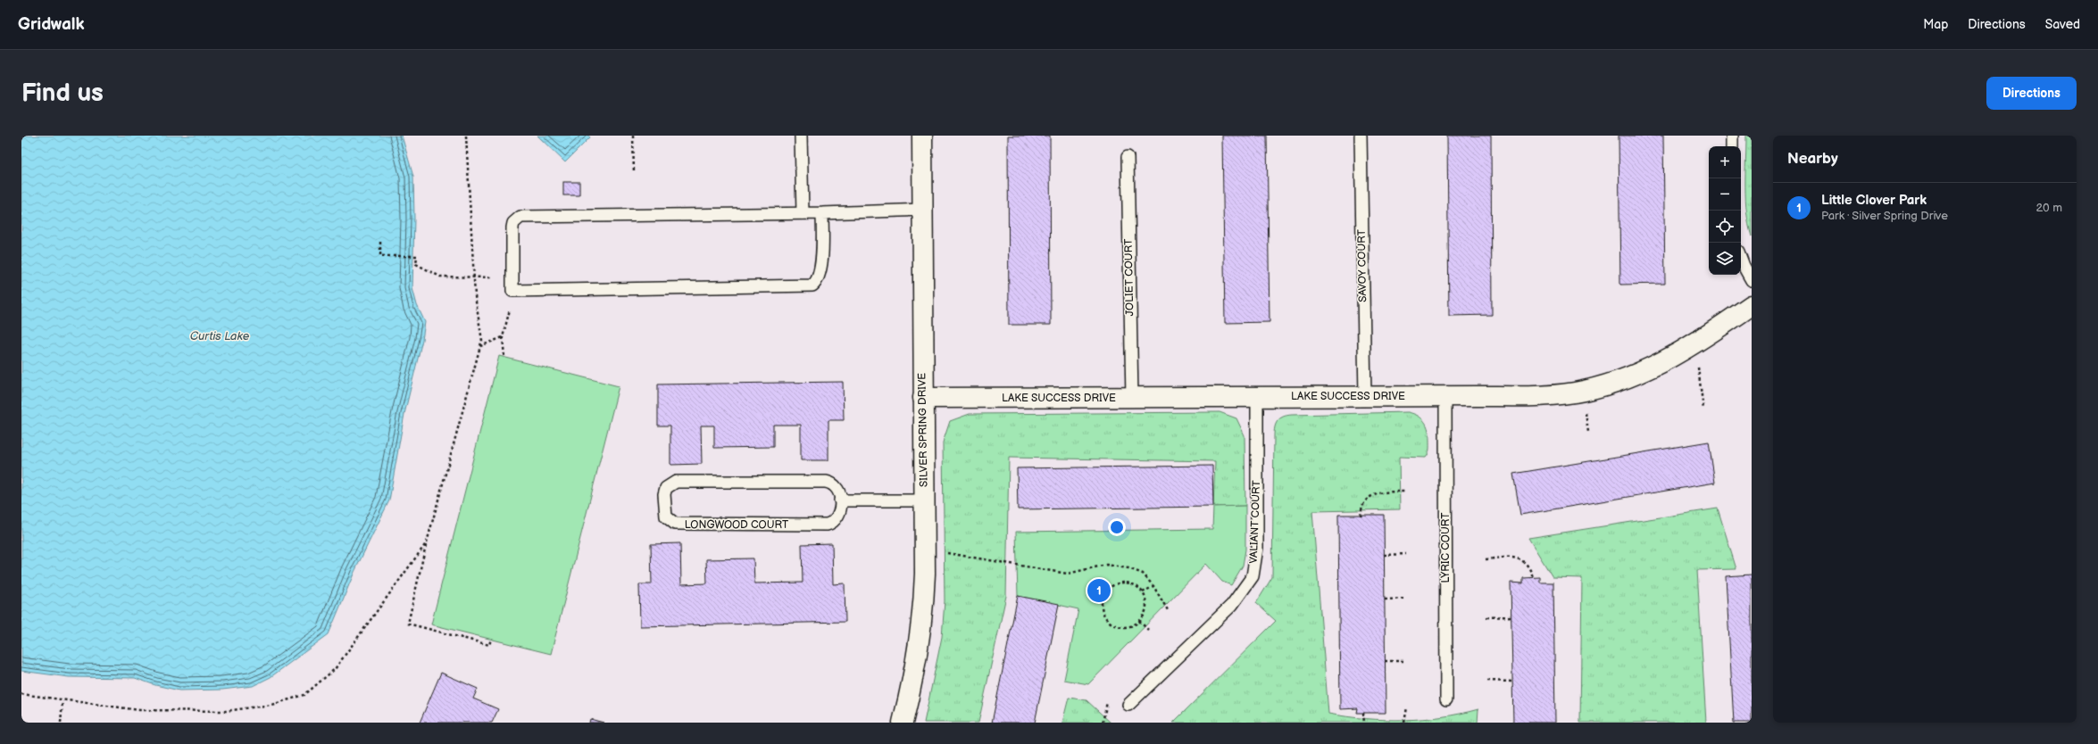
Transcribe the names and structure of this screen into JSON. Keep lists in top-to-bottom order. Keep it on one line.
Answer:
{"streets":{"street":["LAKE SUCCESS DRIVE","SILVER SPRING DRIVE"],"lane":["SAVOY COURT","JOLIET COURT","VALIANT COURT","LONGWOOD COURT","LYRIC COURT"]},"crossings":[["SAVOY COURT","LAKE SUCCESS DRIVE"],["JOLIET COURT","LAKE SUCCESS DRIVE"],["LAKE SUCCESS DRIVE","SILVER SPRING DRIVE"],["LAKE SUCCESS DRIVE","VALIANT COURT"],["LAKE SUCCESS DRIVE","LYRIC COURT"]],"water":["Curtis Lake"],"page":{"header":"Gridwalk","nav":["Map","Directions","Saved"],"buttons":"Directions","title":"Find us","heading":"Nearby","map_buttons":["+","−"],"list":[{"mark":"1","name":"Little Clover Park","note":"Park · Silver Spring Drive","value":"20 m"}],"pins":"1"}}
